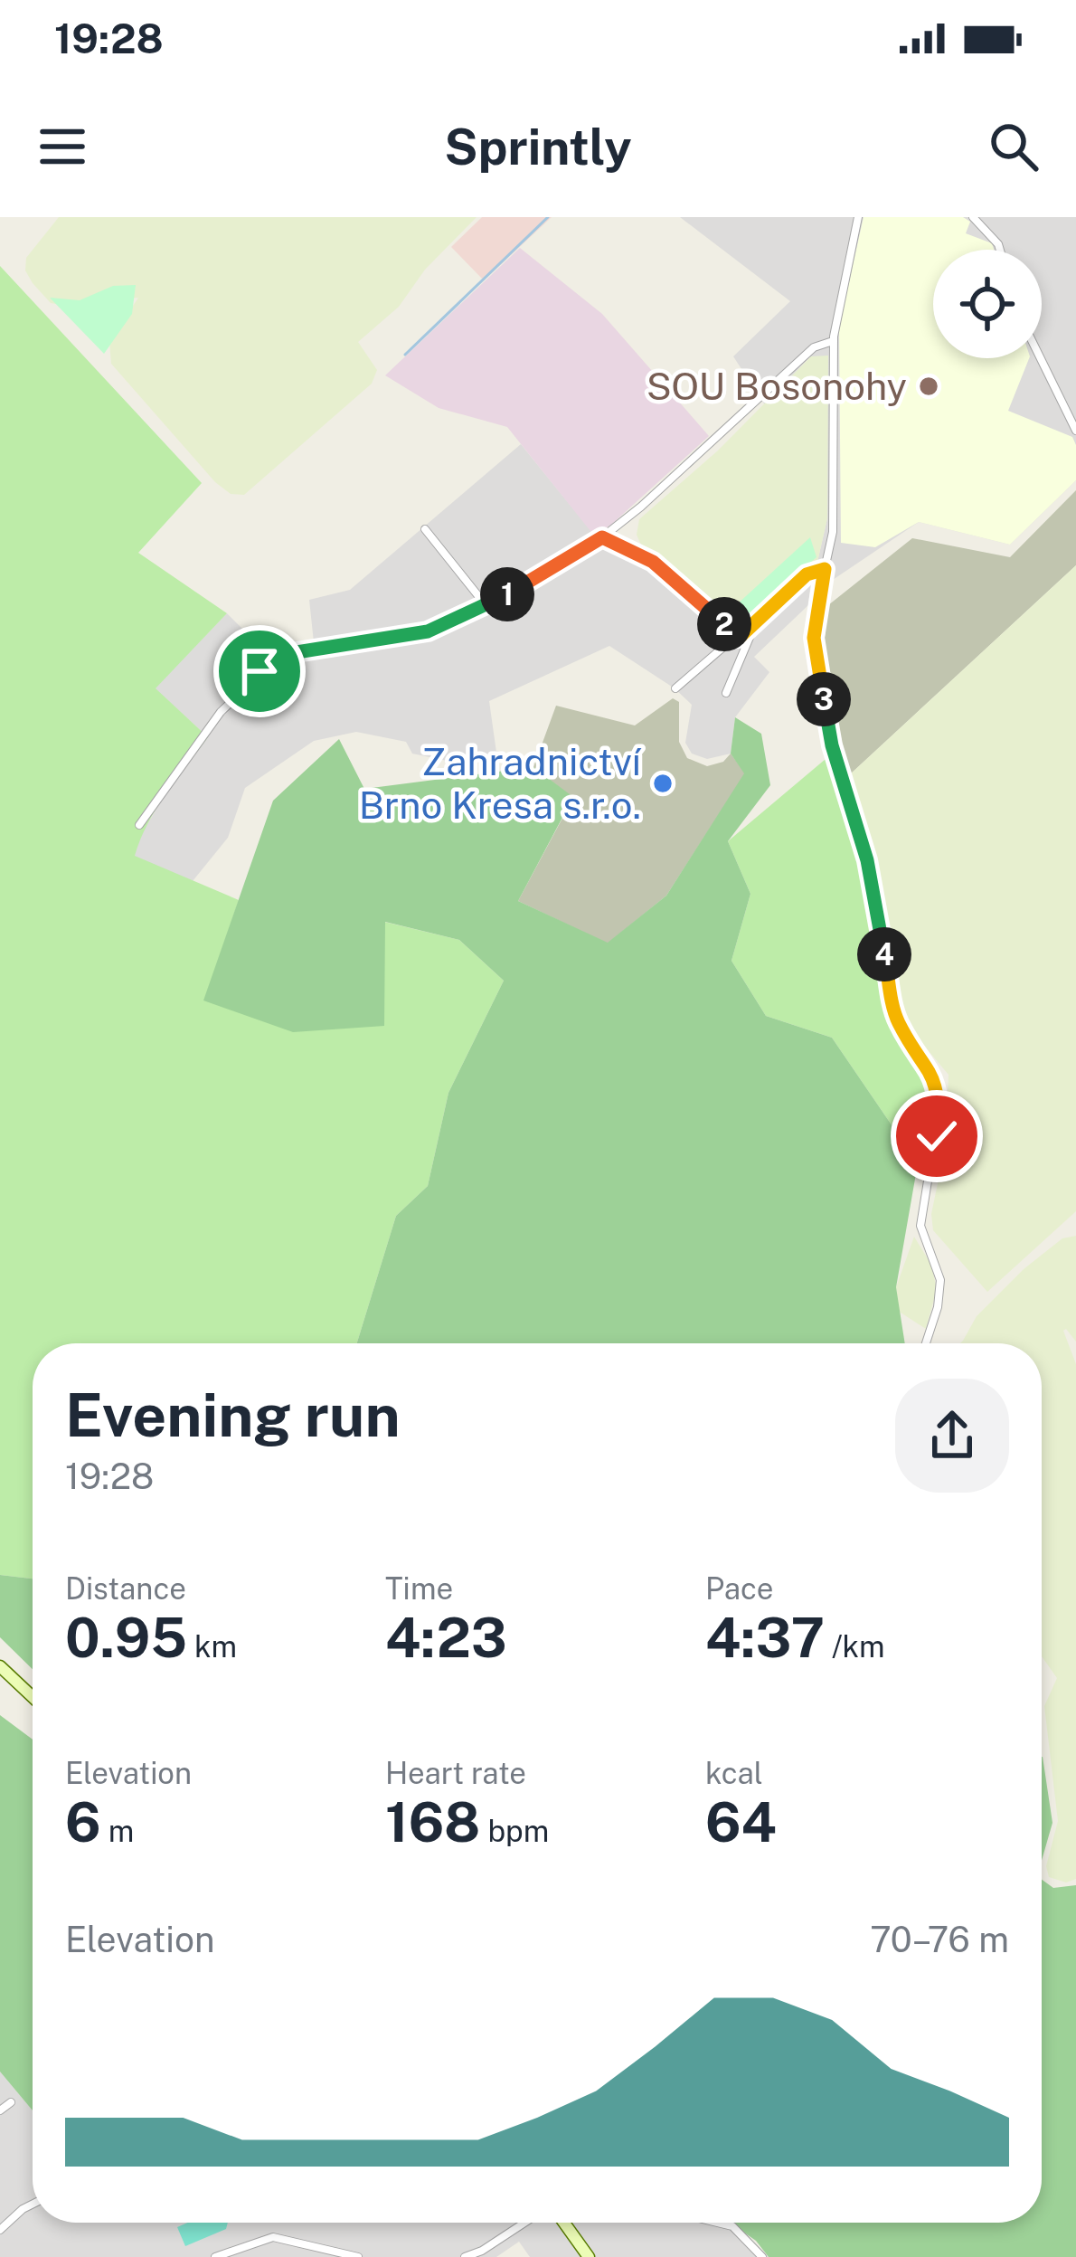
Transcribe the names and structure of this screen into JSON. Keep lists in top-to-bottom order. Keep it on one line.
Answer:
{"places":["SOU Bosonohy","Zahradnictví Brno Kresa s.r.o."],"page":{"status":"19:28","header":"Sprintly","pins":["1","2","3","4"],"heading":["Evening run","19:28"],"stats":[["Distance","0.95 km"],["Time","4:23"],["Pace","4:37 /km"],["Elevation","6 m"],["Heart rate","168 bpm"],["kcal","64"]],"chart":["Elevation","70–76 m"]}}
